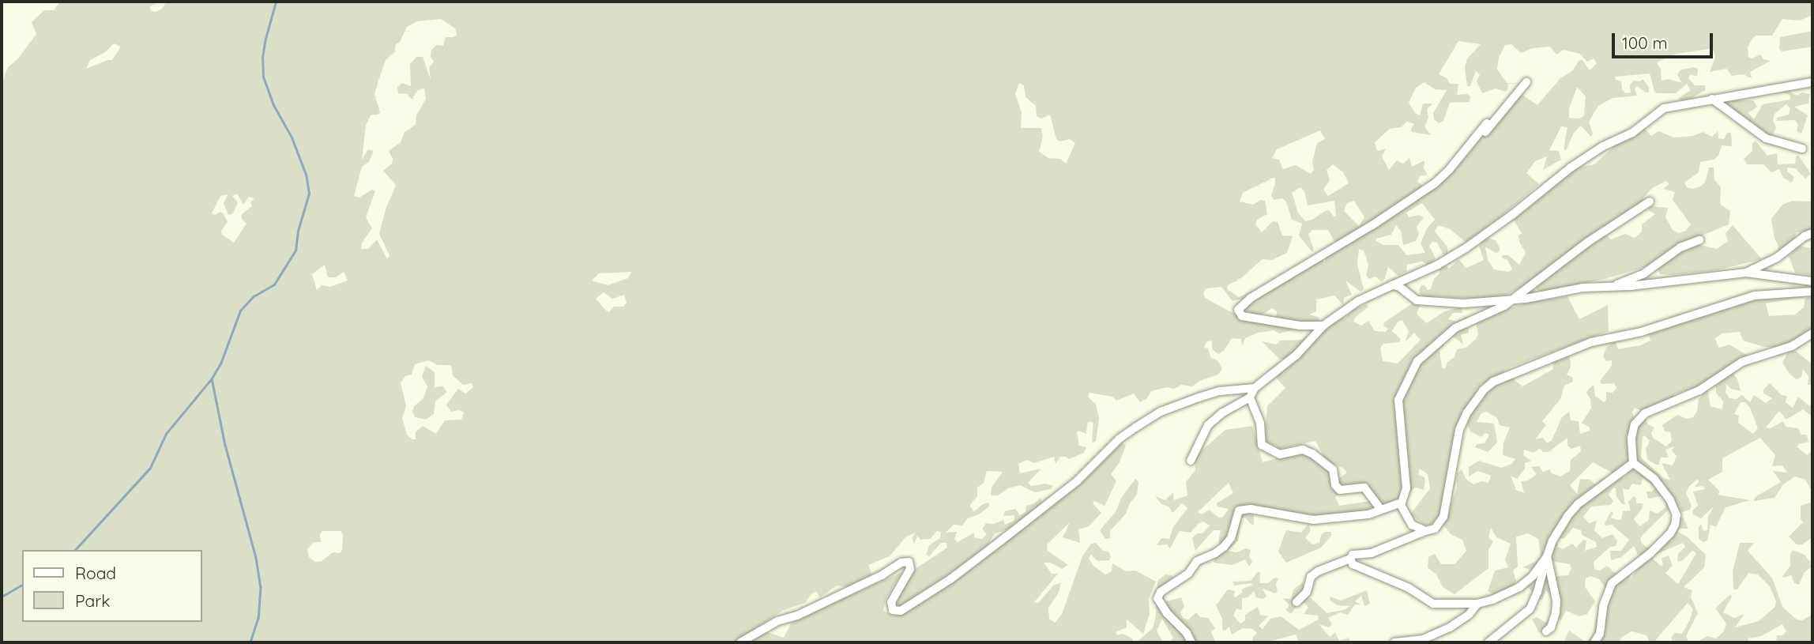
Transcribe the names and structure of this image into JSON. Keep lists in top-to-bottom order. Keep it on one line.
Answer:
{"legend":["Road","Park"],"scale_bar":"100 m"}
